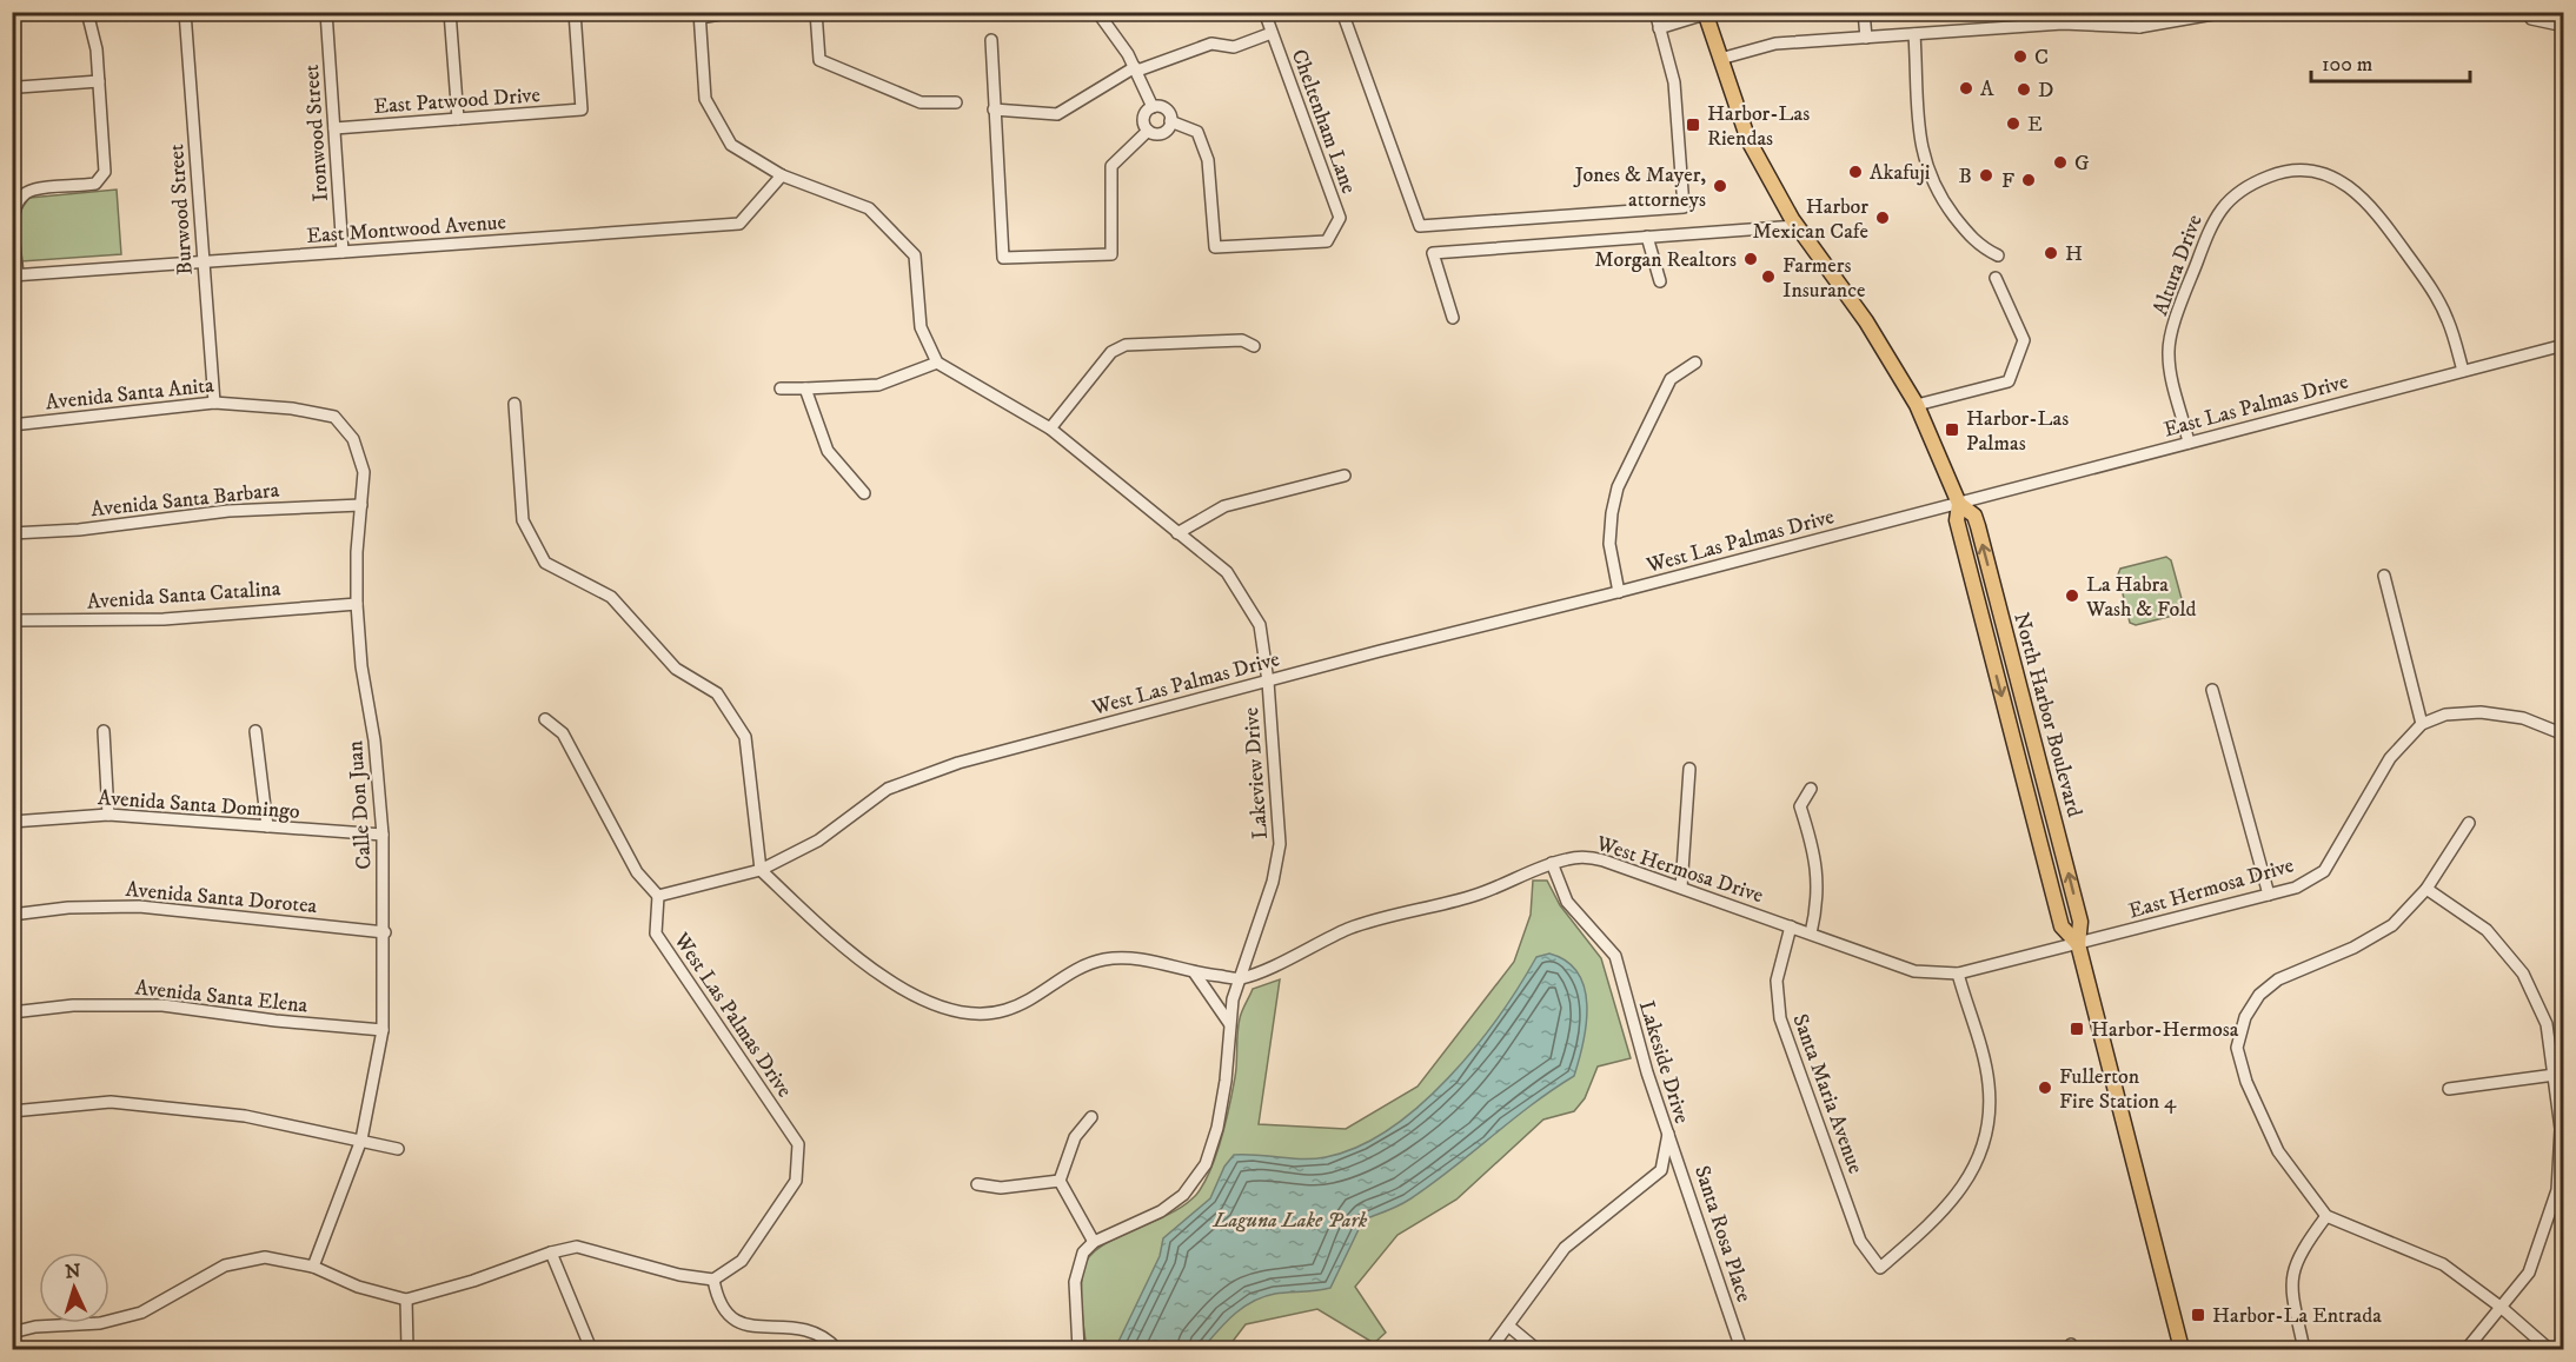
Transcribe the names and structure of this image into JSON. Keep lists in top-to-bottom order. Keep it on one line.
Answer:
{"streets":{"main road":["North Harbor Boulevard"],"street":["East Patwood Drive","Cheltenham Lane","Ironwood Street","Burwood Street","East Montwood Avenue","Altura Drive","Avenida Santa Anita","East Las Palmas Drive","Avenida Santa Barbara","West Las Palmas Drive","Avenida Santa Catalina","Lakeview Drive","Avenida Santa Domingo","Calle Don Juan","West Hermosa Drive","East Hermosa Drive","Avenida Santa Dorotea","Avenida Santa Elena","Lakeside Drive","Santa Maria Avenue","Santa Rosa Place"]},"crossings":[["East Patwood Drive","Ironwood Street"],["Ironwood Street","East Montwood Avenue"],["Burwood Street","East Montwood Avenue"],["Burwood Street","Avenida Santa Anita"],["Altura Drive","East Las Palmas Drive"],["Avenida Santa Anita","Calle Don Juan"],["East Las Palmas Drive","West Las Palmas Drive"],["East Las Palmas Drive","North Harbor Boulevard"],["Avenida Santa Barbara","Calle Don Juan"],["West Las Palmas Drive","North Harbor Boulevard"],["West Las Palmas Drive","Lakeview Drive"],["Avenida Santa Catalina","Calle Don Juan"],["North Harbor Boulevard","West Hermosa Drive"],["North Harbor Boulevard","East Hermosa Drive"],["Lakeview Drive","West Hermosa Drive"],["Avenida Santa Domingo","Calle Don Juan"],["Calle Don Juan","Avenida Santa Dorotea"],["Calle Don Juan","Avenida Santa Elena"],["West Hermosa Drive","East Hermosa Drive"],["West Hermosa Drive","Lakeside Drive"],["West Hermosa Drive","Santa Maria Avenue"],["Lakeside Drive","Santa Rosa Place"]],"parks":["Laguna Lake Park"],"places":{"other":["C","A","D","E","G","Akafuji","B","F","Jones & Mayer, attorneys","Harbor Mexican Cafe","H","Morgan Realtors","Farmers Insurance","La Habra Wash & Fold","Fullerton Fire Station 4"],"transit":["Harbor-Las Riendas","Harbor-Las Palmas","Harbor-Hermosa","Harbor-La Entrada"]},"scale_bar":"100 m","north":"top"}
